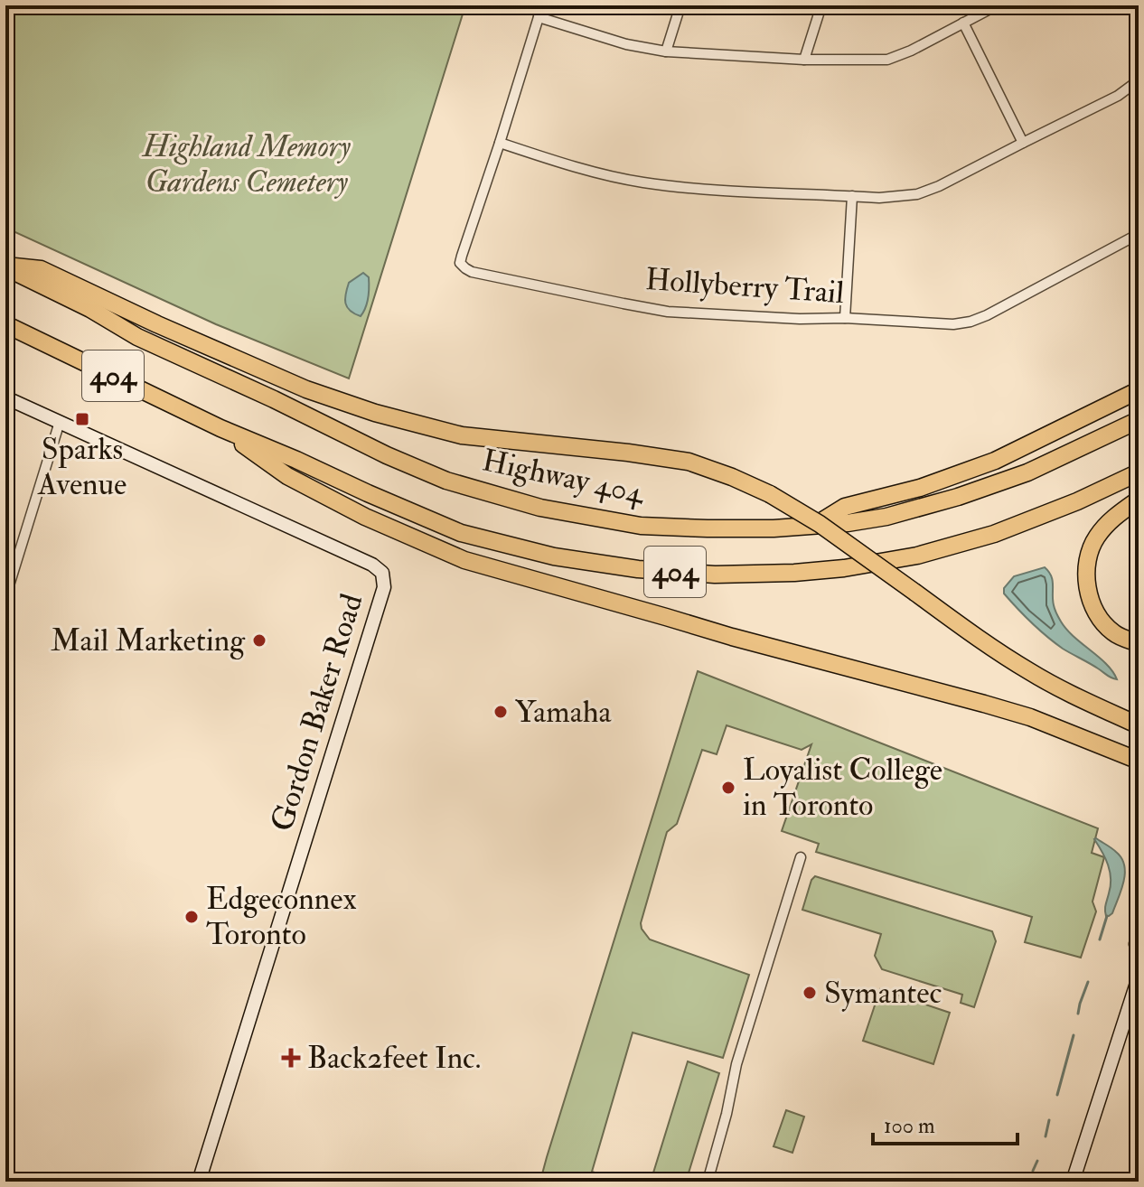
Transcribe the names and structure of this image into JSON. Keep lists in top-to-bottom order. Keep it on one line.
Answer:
{"streets":{"highway":["404","Highway 404"],"street":["Hollyberry Trail","Gordon Baker Road"]},"parks":["Highland Memory Gardens Cemetery"],"places":{"transit":["Sparks Avenue"],"other":["Mail Marketing","Yamaha","Loyalist College in Toronto","Edgeconnex Toronto","Symantec"],"health":["Back2feet Inc."]},"scale_bar":"100 m"}
